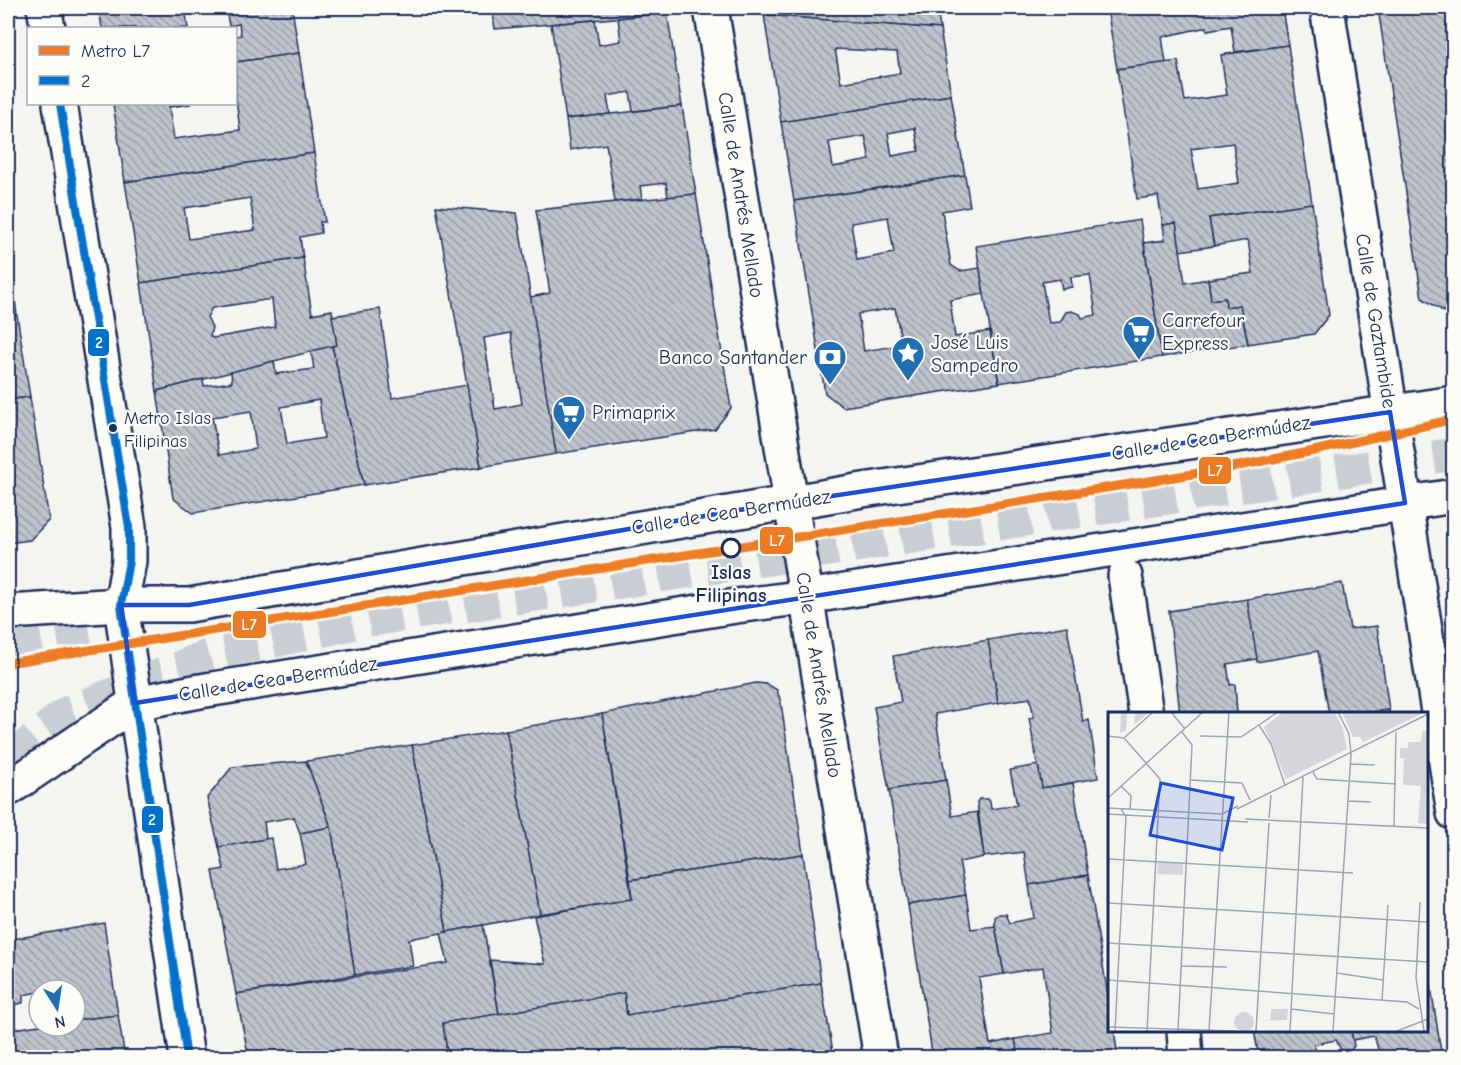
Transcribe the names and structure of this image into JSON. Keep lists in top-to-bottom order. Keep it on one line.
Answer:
{"streets":{"street":["Calle de Andrés Mellado","Calle de Gaztambide","Calle de Cea Bermúdez"]},"crossings":[["Calle de Andrés Mellado","Calle de Cea Bermúdez"],["Calle de Gaztambide","Calle de Cea Bermúdez"]],"places":{"supermarket":["Carrefour Express","Primaprix"],"place":["José Luis Sampedro"],"bank":["Banco Santander"],"other":["Metro Islas Filipinas","Islas Filipinas"]},"lines":["transit line 2","metro line L7"],"legend":["Metro L7","2"],"north":"bottom"}
